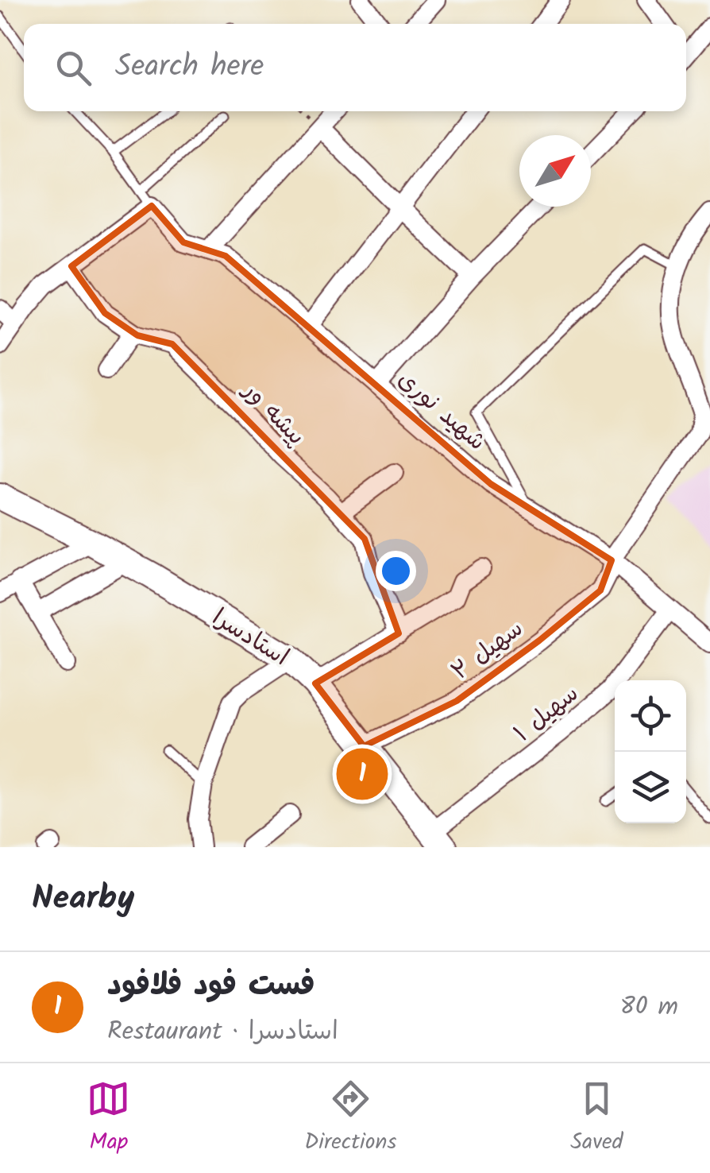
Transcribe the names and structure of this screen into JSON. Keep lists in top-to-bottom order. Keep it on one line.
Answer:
{"streets":{"main road":["استادسرا"],"street":["شهید نوری","پیشه ور","سهیل ۲","سهیل ۱"]},"crossings":[["شهید نوری","سهیل ۲"],["شهید نوری","سهیل ۱"],["استادسرا","سهیل ۲"],["استادسرا","سهیل ۱"]],"north":"top right","page":{"search":"Search here","pins":"1","heading":"Nearby","list":[{"mark":"1","name":"فست فود فلافود","note":"Restaurant · استادسرا","value":"80 m"}],"nav":["Map","Directions","Saved"]}}
